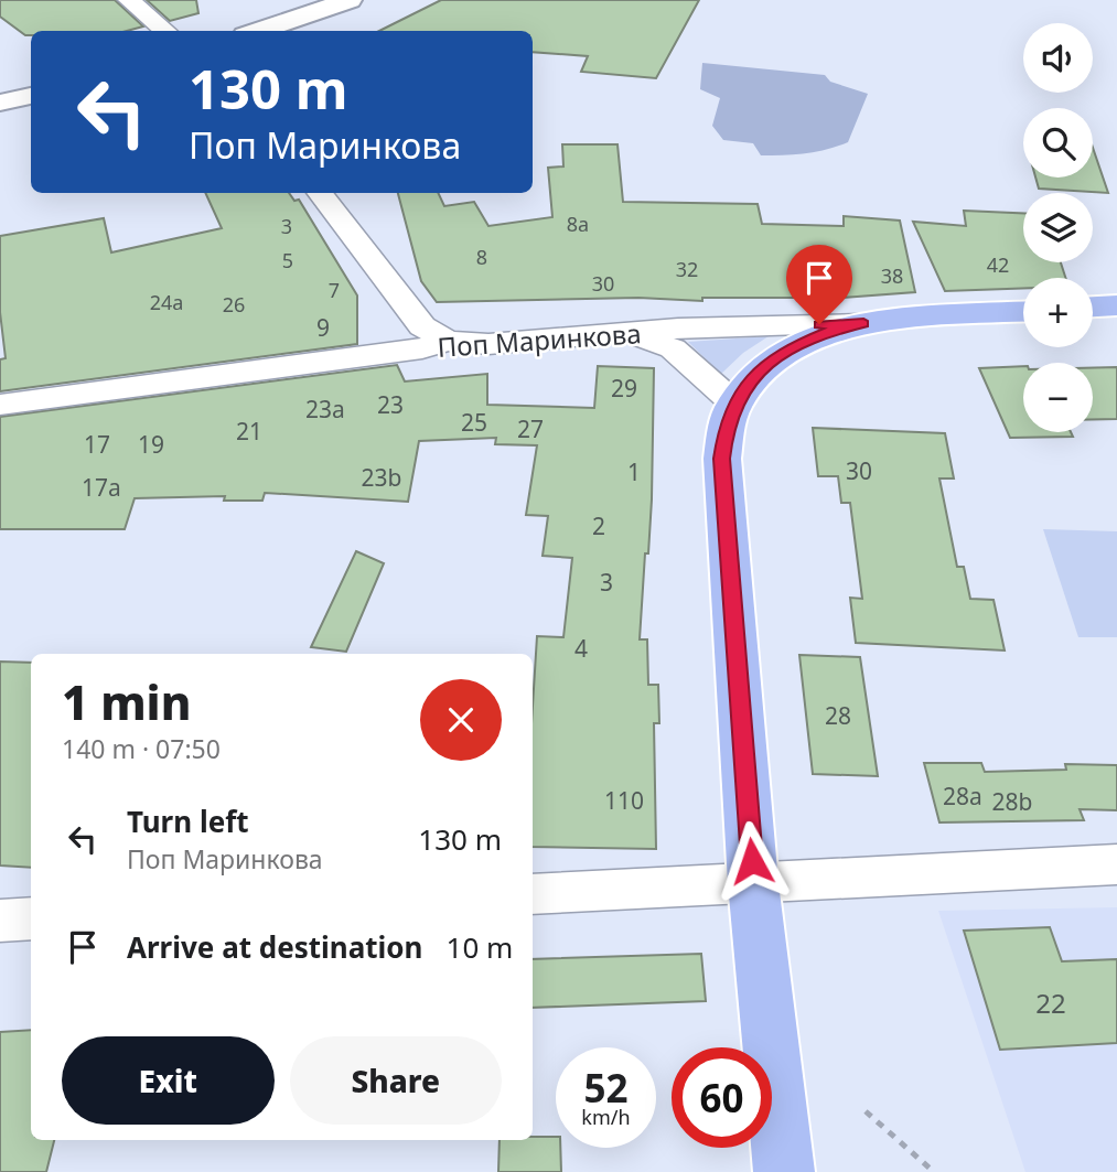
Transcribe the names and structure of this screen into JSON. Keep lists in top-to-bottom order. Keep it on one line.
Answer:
{"streets":{"main road":["Поп Маринкова"]},"house_numbers":["8a","3","8","5","42","32","38","30","7","24a","26","9","29","23","23a","25","27","21","17","19","30","1","23b","17a","2","3","4","28","28a","110","28b","22"],"page":{"map_buttons":["+","−"],"turn":["130 m","Поп Маринкова"],"heading":["1 min","140 m · 07:50"],"list":[{"name":"Turn left","note":"Поп Маринкова","value":"130 m"},{"name":"Arrive at destination","value":"10 m"}],"buttons":["Exit","Share"],"speed":"52 km/h","limit":"60"}}
